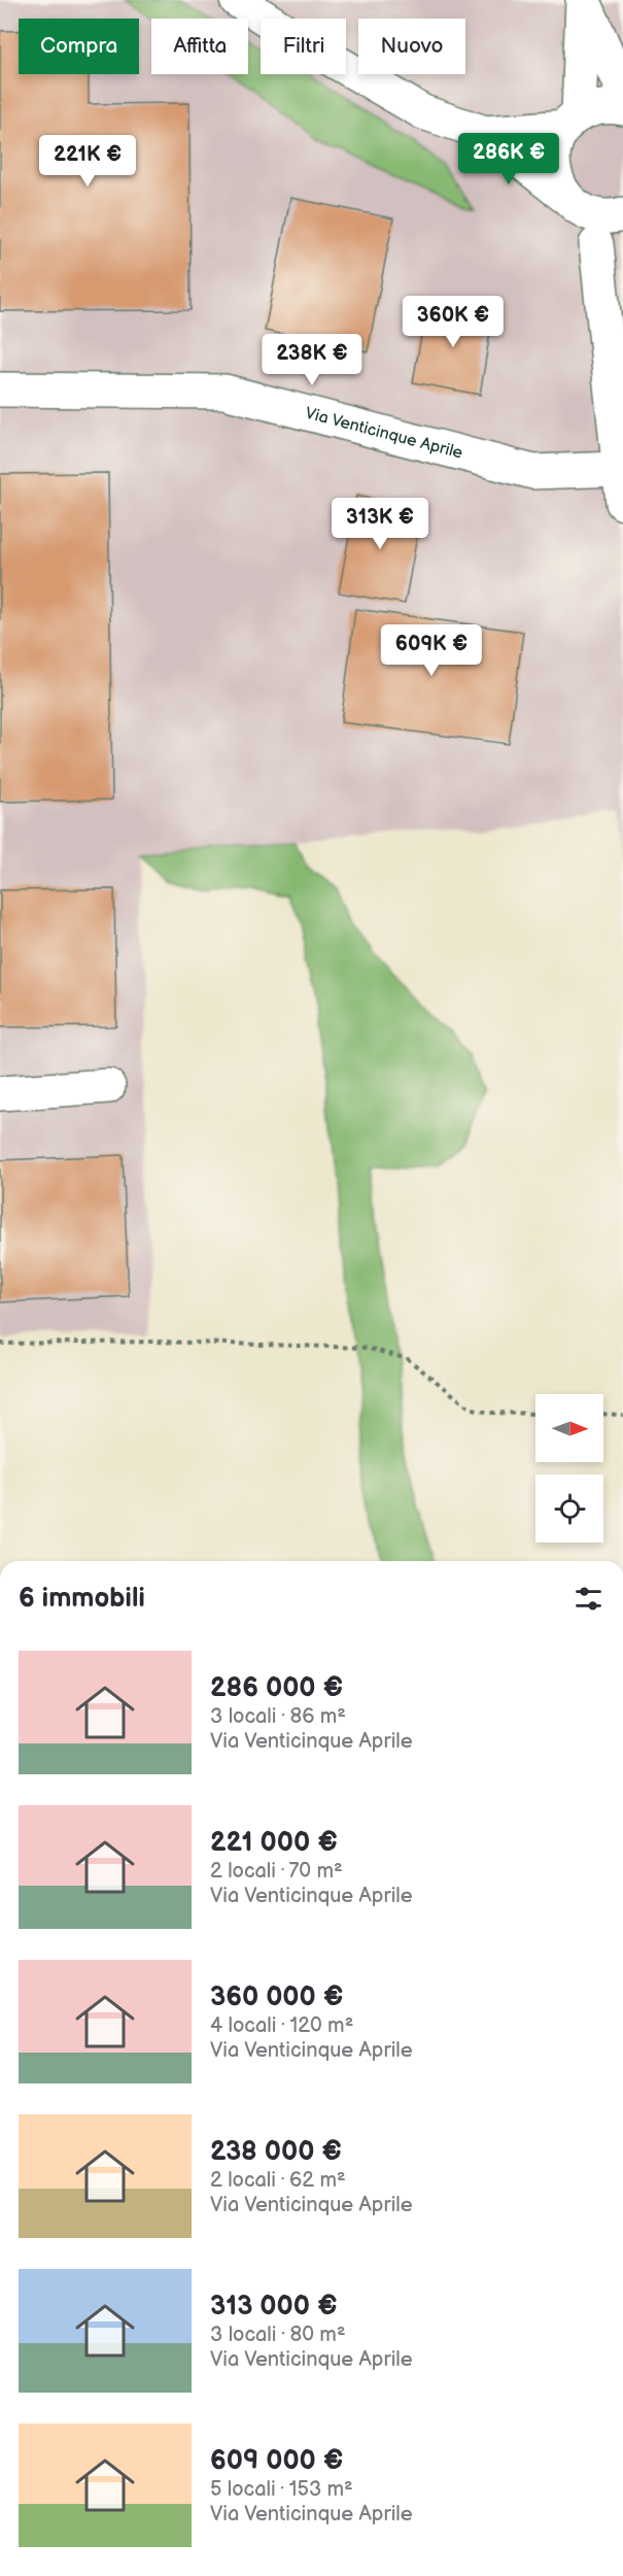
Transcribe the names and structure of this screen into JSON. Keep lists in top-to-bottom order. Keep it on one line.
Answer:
{"streets":{"street":["Via Venticinque Aprile"]},"north":"right","page":{"chip":["Compra","Affitta","Filtri","Nuovo"],"price":["286K €","221K €","360K €","238K €","313K €","609K €"],"heading":"6 immobili","list":[{"name":"286 000 €","note":"3 locali · 86 m² · Via Venticinque Aprile"},{"name":"221 000 €","note":"2 locali · 70 m² · Via Venticinque Aprile"},{"name":"360 000 €","note":"4 locali · 120 m² · Via Venticinque Aprile"},{"name":"238 000 €","note":"2 locali · 62 m² · Via Venticinque Aprile"},{"name":"313 000 €","note":"3 locali · 80 m² · Via Venticinque Aprile"},{"name":"609 000 €","note":"5 locali · 153 m² · Via Venticinque Aprile"}]}}
